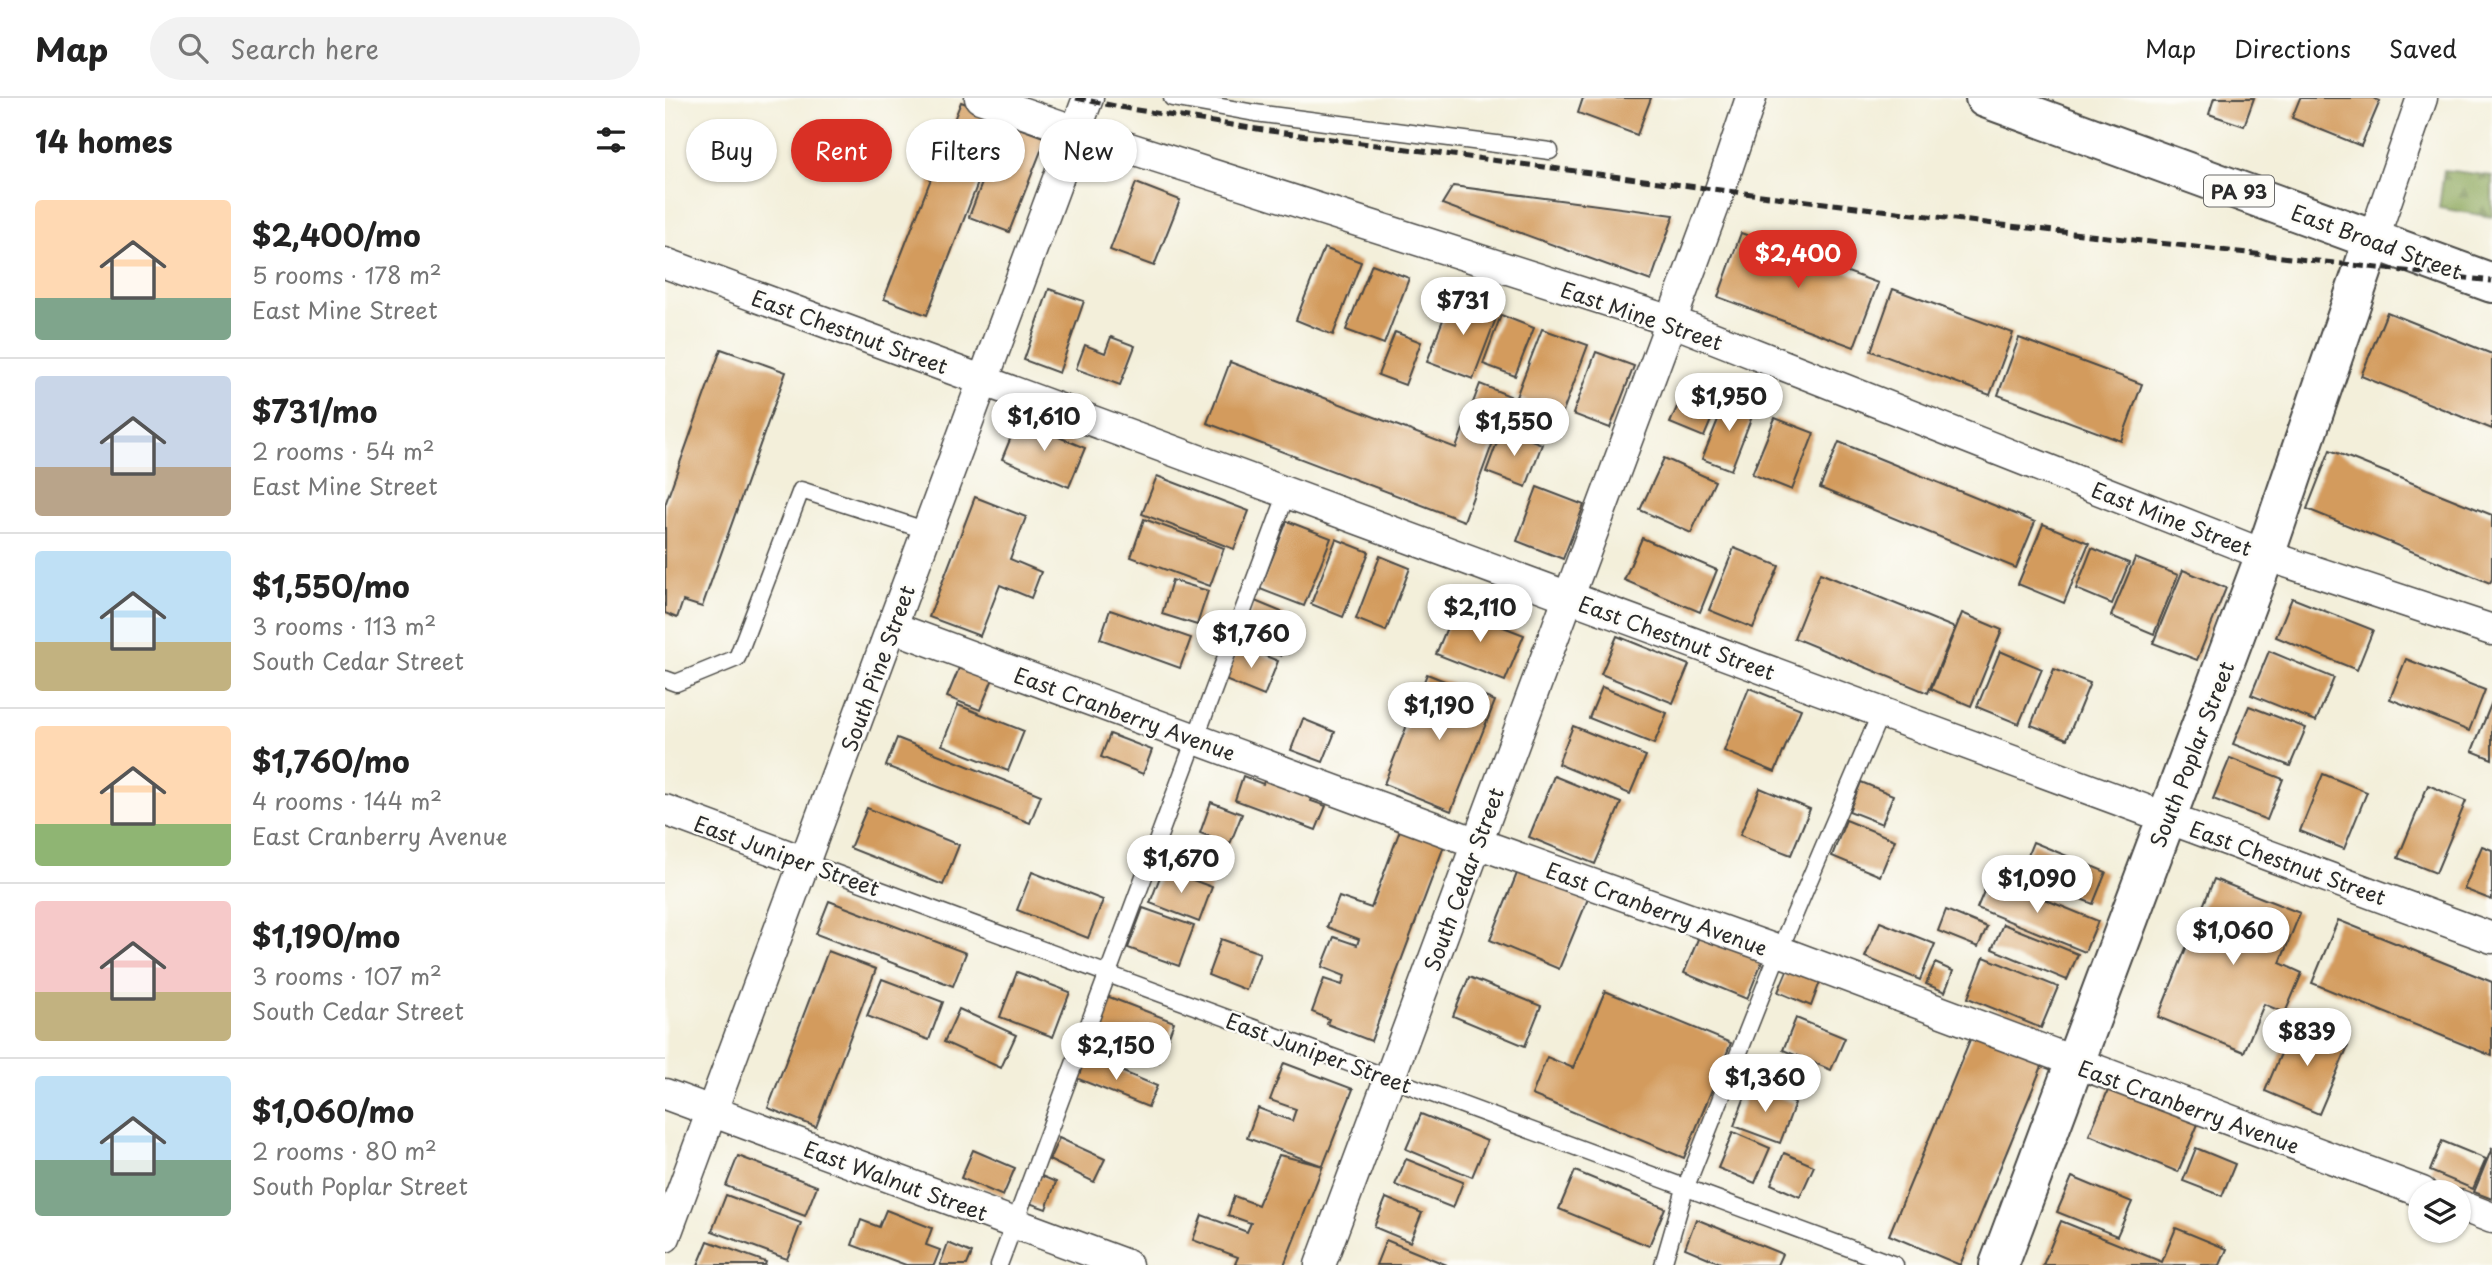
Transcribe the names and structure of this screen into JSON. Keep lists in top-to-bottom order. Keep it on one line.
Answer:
{"streets":{"main road":["PA 93","East Broad Street","South Poplar Street"],"street":["East Mine Street","East Chestnut Street","South Pine Street","East Cranberry Avenue","East Juniper Street","South Cedar Street","East Walnut Street"]},"crossings":[["East Broad Street","South Poplar Street"],["East Mine Street","South Poplar Street"],["East Mine Street","South Cedar Street"],["East Chestnut Street","South Pine Street"],["East Chestnut Street","South Poplar Street"],["East Chestnut Street","South Cedar Street"],["South Pine Street","East Cranberry Avenue"],["South Pine Street","East Juniper Street"],["South Pine Street","East Walnut Street"],["East Cranberry Avenue","South Poplar Street"],["East Cranberry Avenue","South Cedar Street"],["East Juniper Street","South Cedar Street"]],"page":{"header":"Map","search":"Search here","nav":["Map","Directions","Saved"],"heading":"14 homes","chip":["Buy","Rent","Filters","New"],"list":[{"name":"$2,400/mo","note":"5 rooms · 178 m² · East Mine Street"},{"name":"$731/mo","note":"2 rooms · 54 m² · East Mine Street"},{"name":"$1,550/mo","note":"3 rooms · 113 m² · South Cedar Street"},{"name":"$1,760/mo","note":"4 rooms · 144 m² · East Cranberry Avenue"},{"name":"$1,190/mo","note":"3 rooms · 107 m² · South Cedar Street"},{"name":"$1,060/mo","note":"2 rooms · 80 m² · South Poplar Street"}],"price":["$2,400","$731","$1,950","$1,610","$1,550","$2,110","$1,760","$1,190","$1,670","$1,090","$1,060","$839","$2,150","$1,360"]}}
